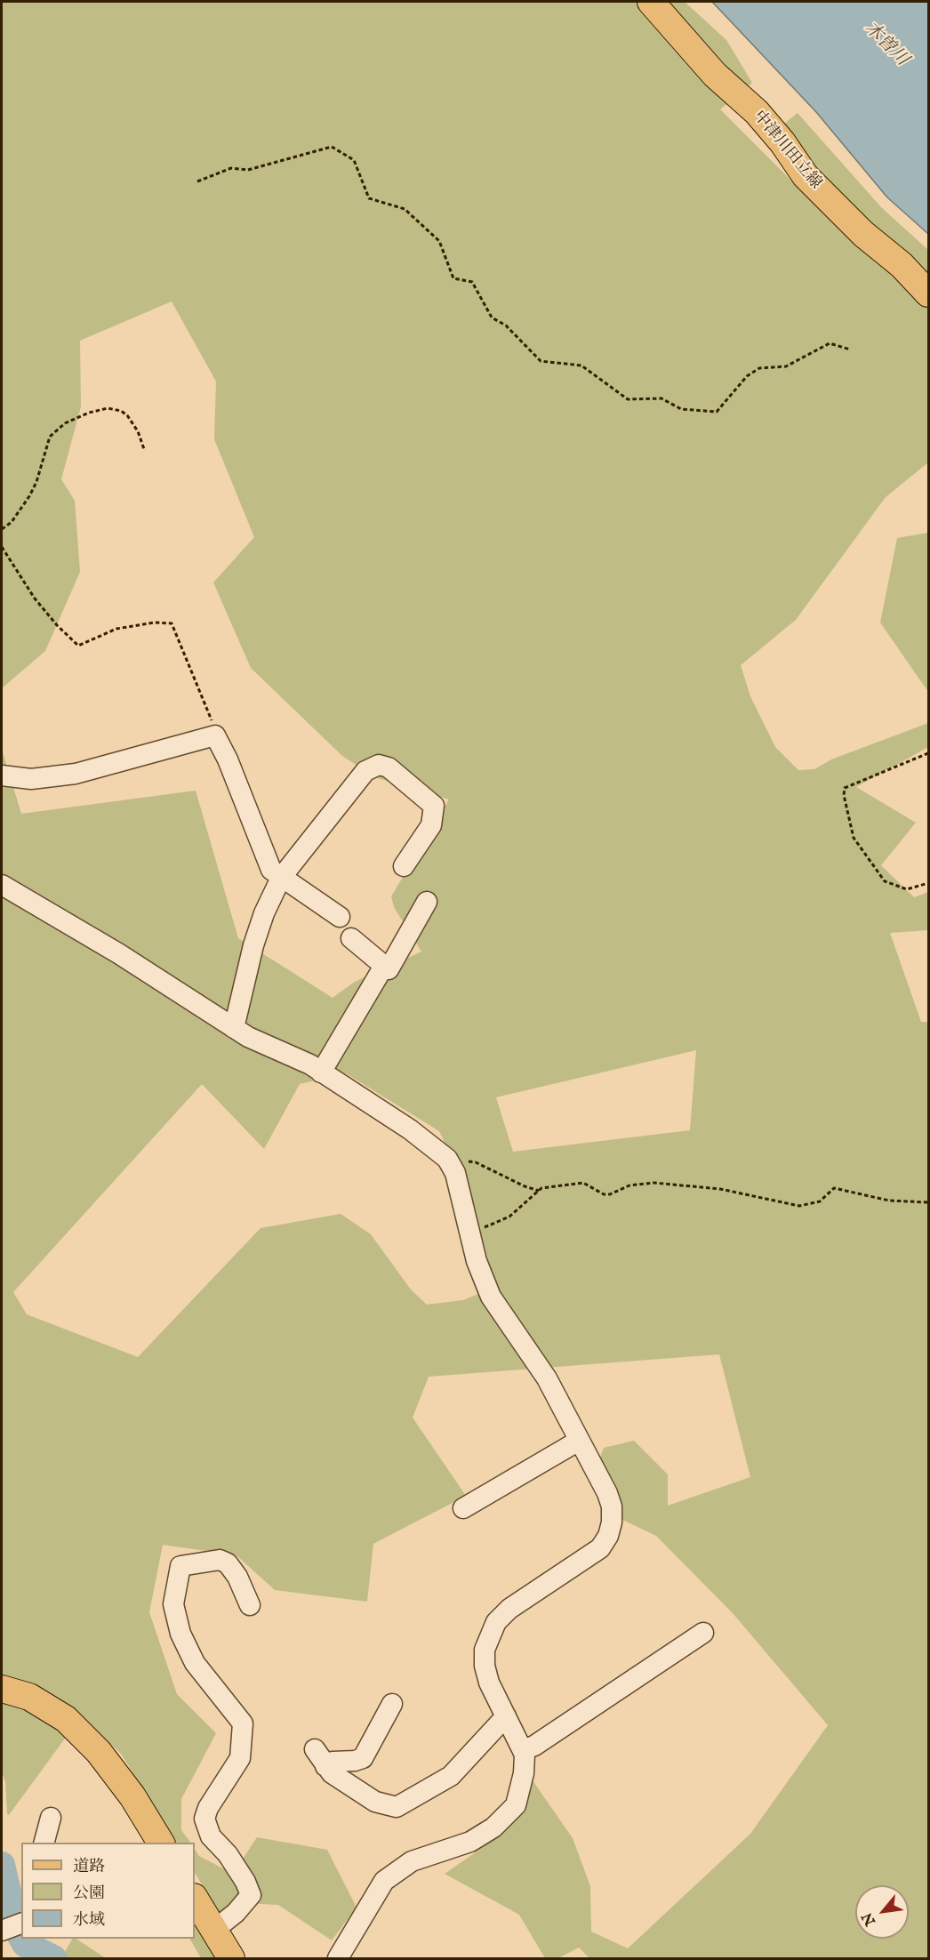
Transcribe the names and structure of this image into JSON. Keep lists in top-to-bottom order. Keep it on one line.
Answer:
{"streets":{"main road":["中津川田立線"]},"water":["木曽川"],"legend":["道路","公園","水域"],"north":"bottom left"}
